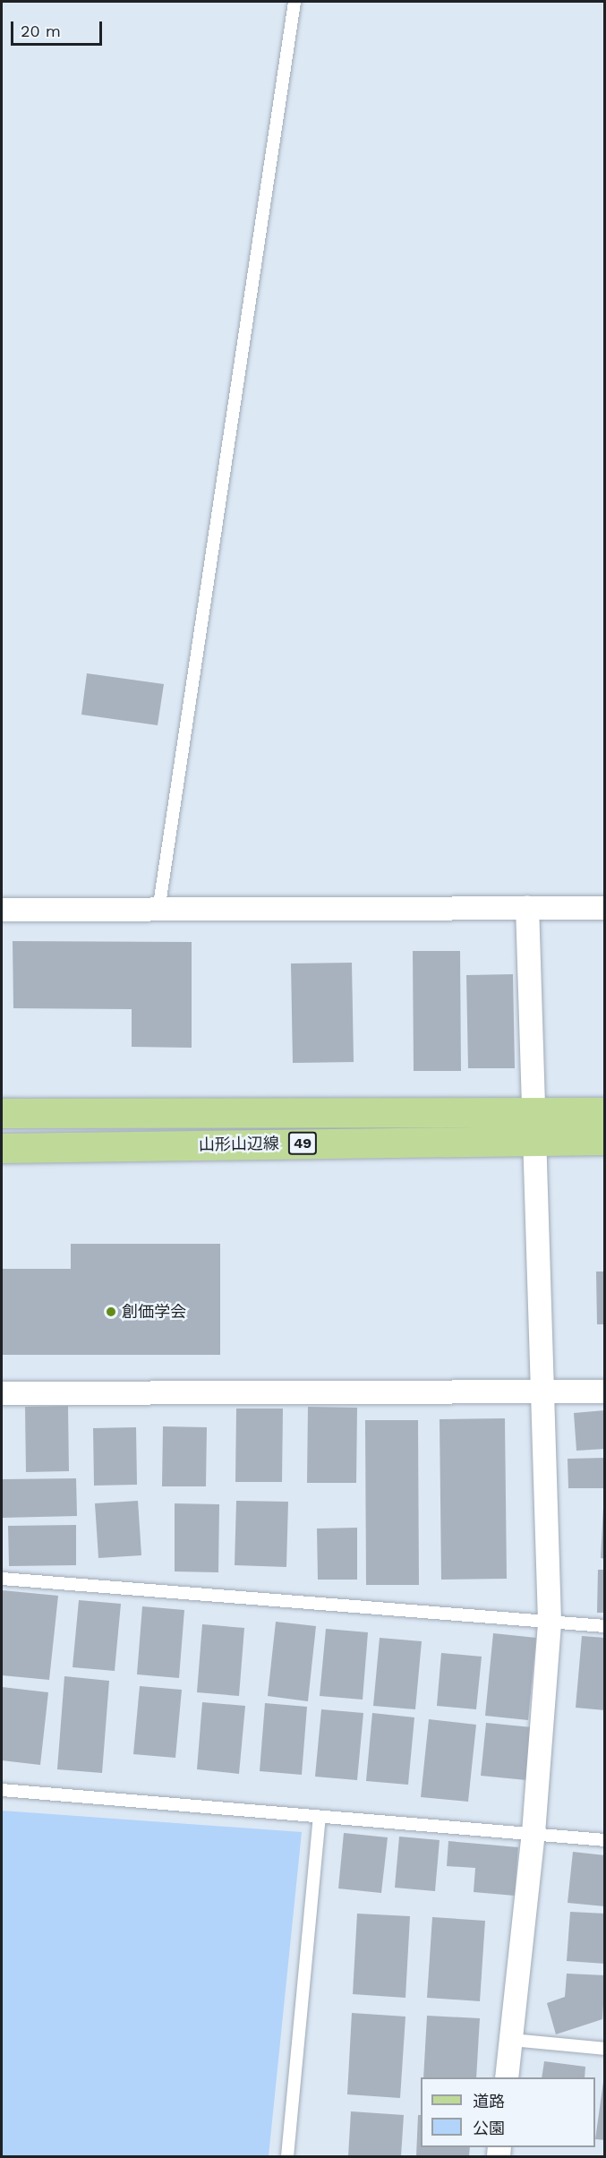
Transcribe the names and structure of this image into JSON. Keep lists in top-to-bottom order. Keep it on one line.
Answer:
{"streets":{"main road":["49","山形山辺線"]},"places":["創価学会"],"legend":["道路","公園"],"scale_bar":"20 m"}
